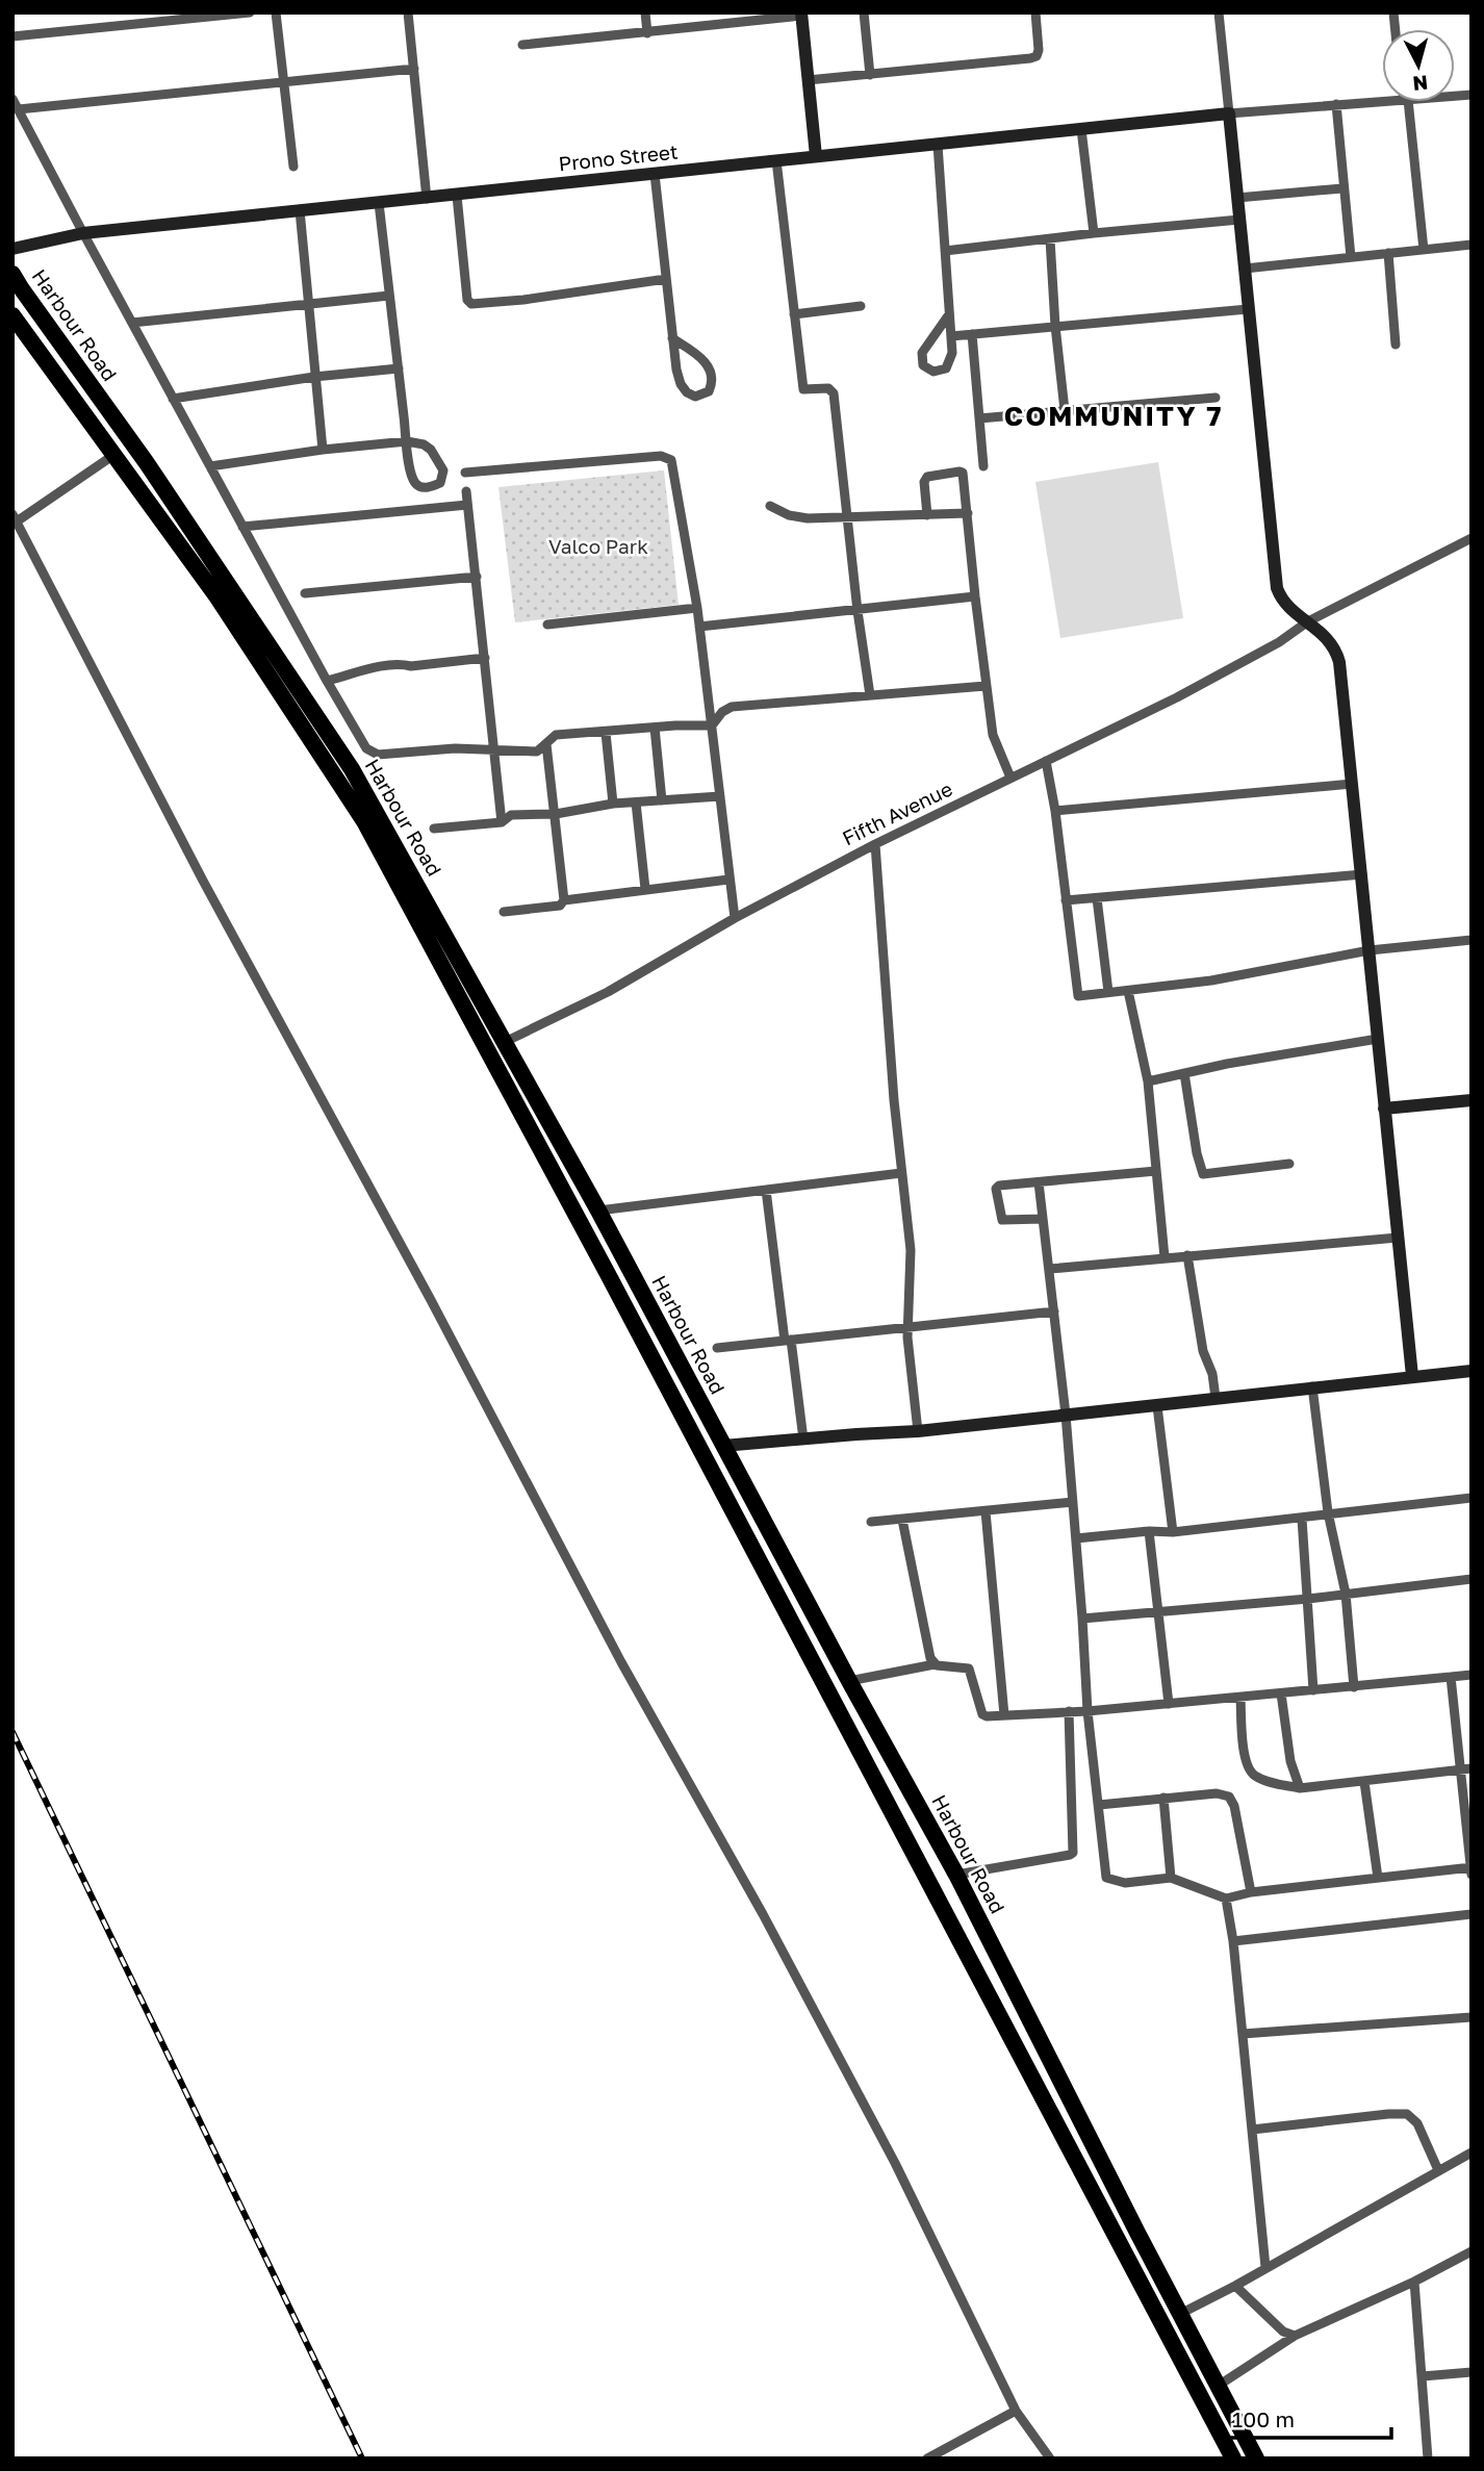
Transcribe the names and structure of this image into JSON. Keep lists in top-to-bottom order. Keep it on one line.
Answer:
{"streets":{"highway":["Harbour Road"],"street":["Prono Street","Fifth Avenue"]},"crossings":[["Harbour Road","Fifth Avenue"]],"districts":["COMMUNITY 7"],"parks":["Valco Park"],"scale_bar":"100 m","north":"bottom"}
